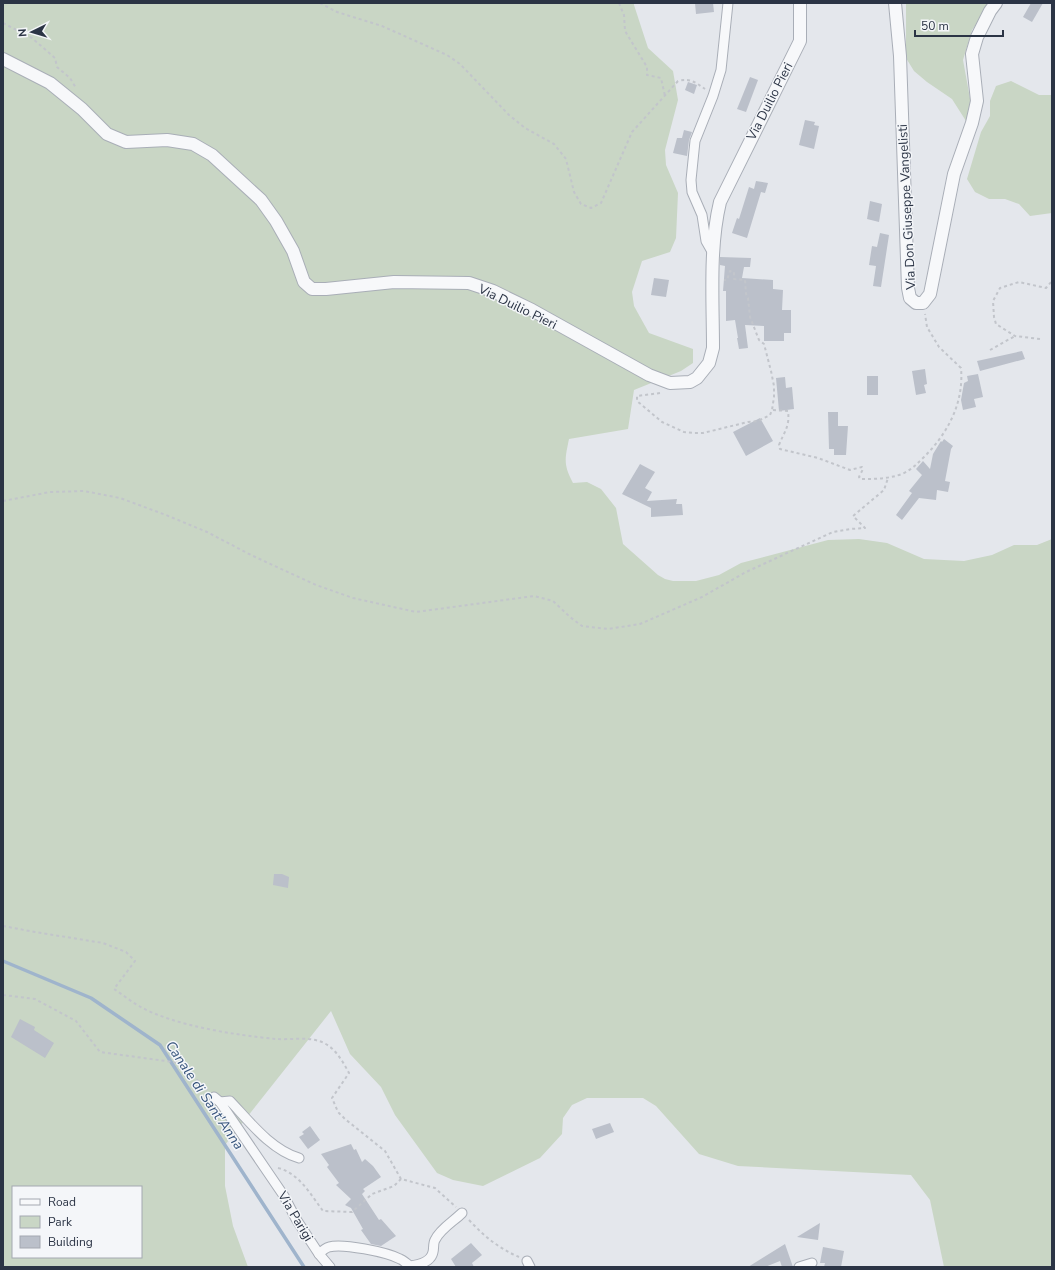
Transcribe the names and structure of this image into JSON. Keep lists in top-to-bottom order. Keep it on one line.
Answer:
{"streets":{"street":["Via Duilio Pieri","Via Don Giuseppe Vangelisti","Via Parigi"]},"water":["Canale di Sant'Anna"],"legend":["Road","Park","Building"],"scale_bar":"50 m","north":"left"}
